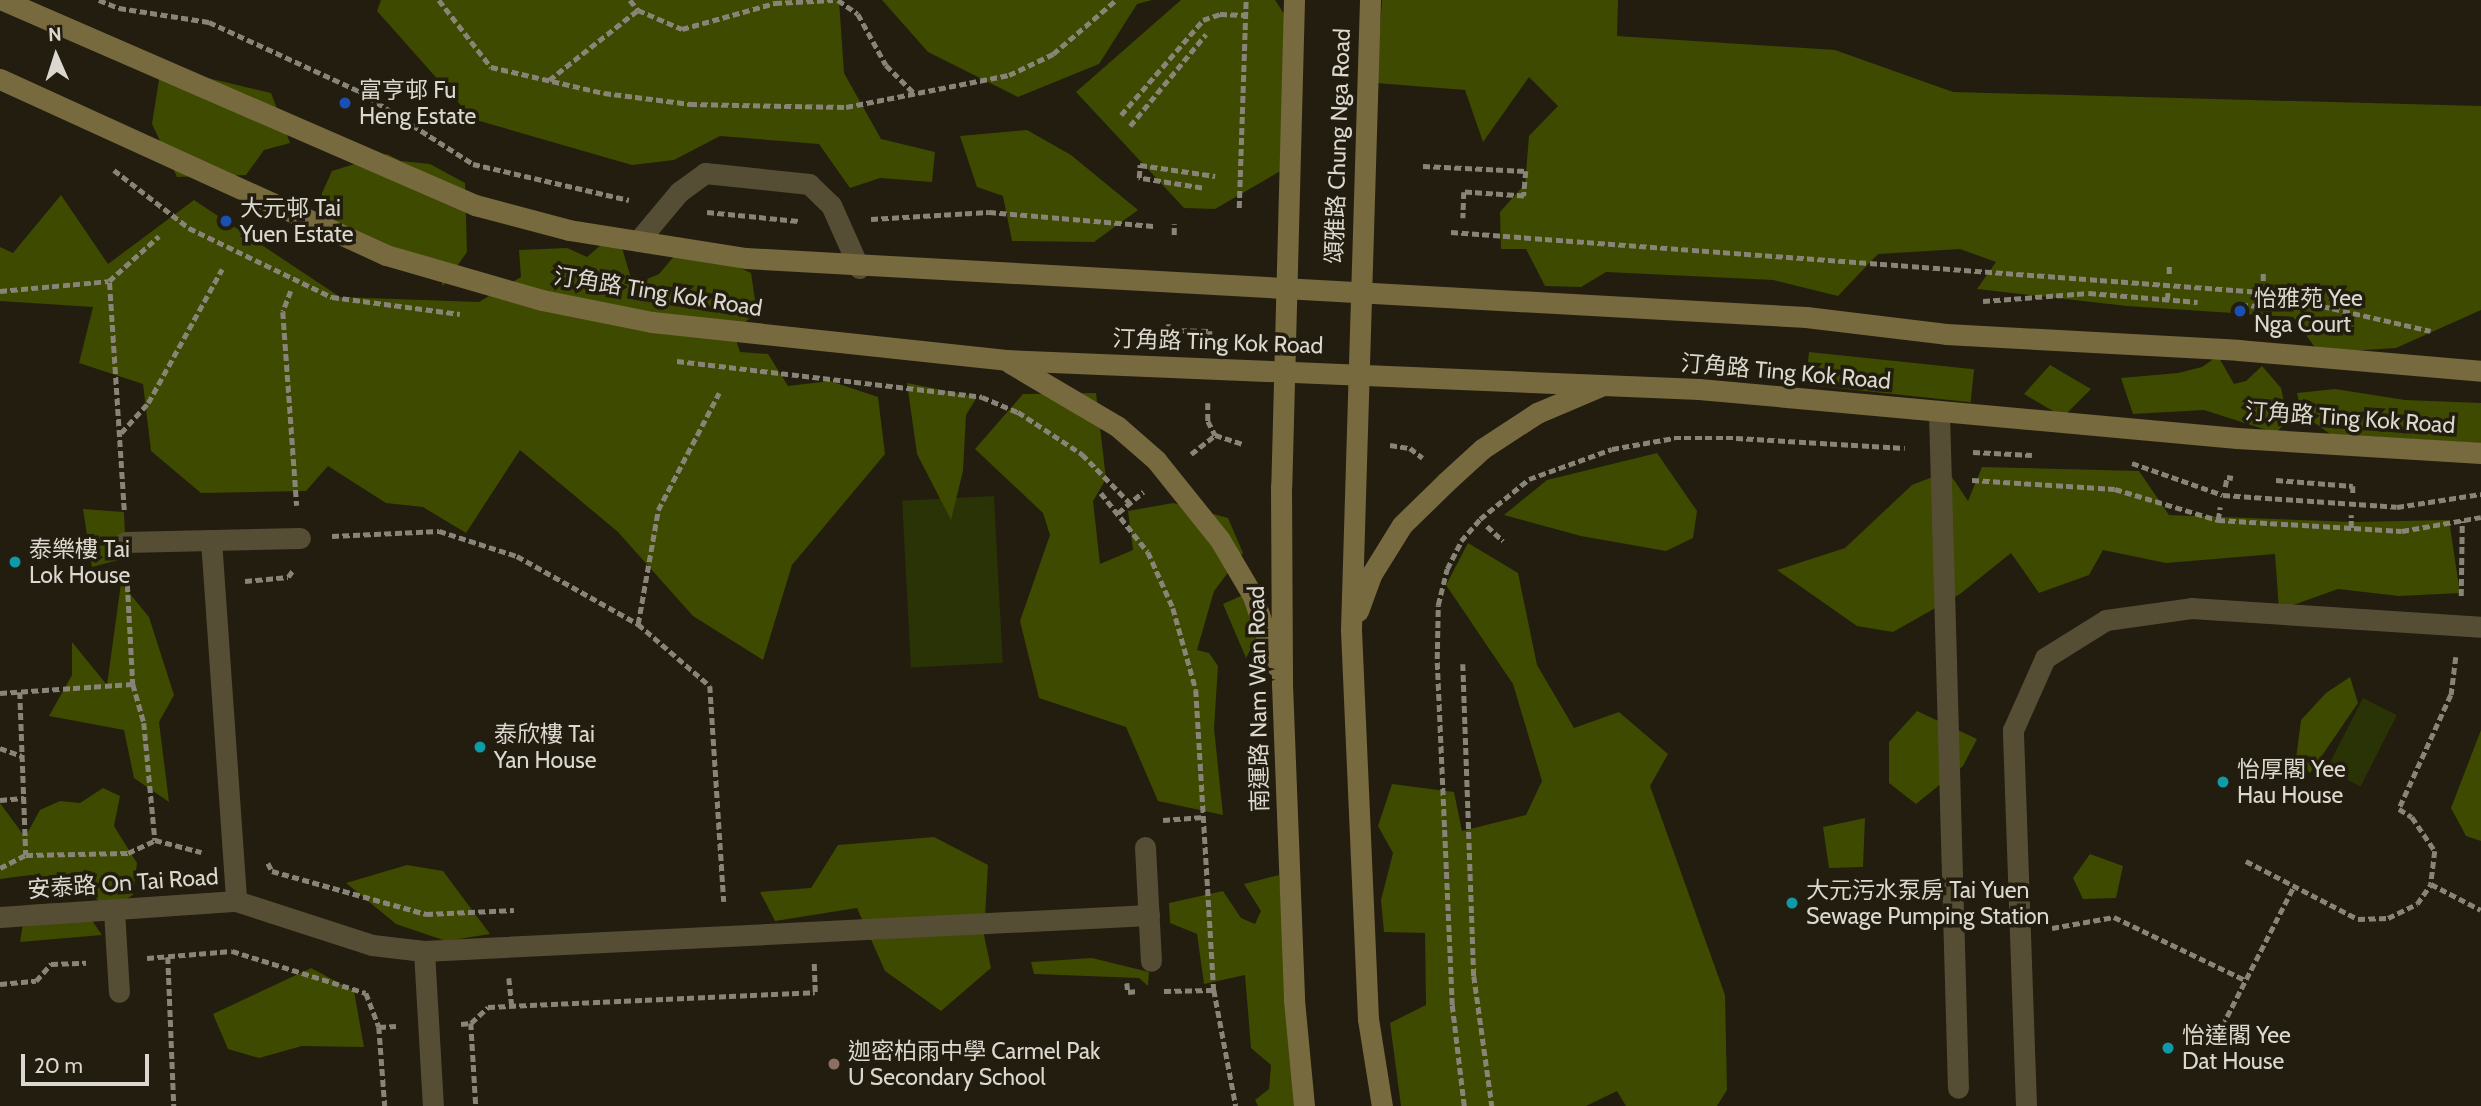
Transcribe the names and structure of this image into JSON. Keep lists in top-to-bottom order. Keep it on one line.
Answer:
{"streets":{"main road":["頌雅路 Chung Nga Road","汀角路 Ting Kok Road","南運路 Nam Wan Road"],"street":["安泰路 On Tai Road"]},"crossings":[["頌雅路 Chung Nga Road","汀角路 Ting Kok Road"],["頌雅路 Chung Nga Road","南運路 Nam Wan Road"],["汀角路 Ting Kok Road","南運路 Nam Wan Road"]],"places":["富亨邨 Fu Heng Estate","大元邨 Tai Yuen Estate","怡雅苑 Yee Nga Court","泰樂樓 Tai Lok House","泰欣樓 Tai Yan House","怡厚閣 Yee Hau House","大元污水泵房 Tai Yuen Sewage Pumping Station","怡達閣 Yee Dat House","迦密柏雨中學 Carmel Pak U Secondary School"],"scale_bar":"20 m","north":"top"}
